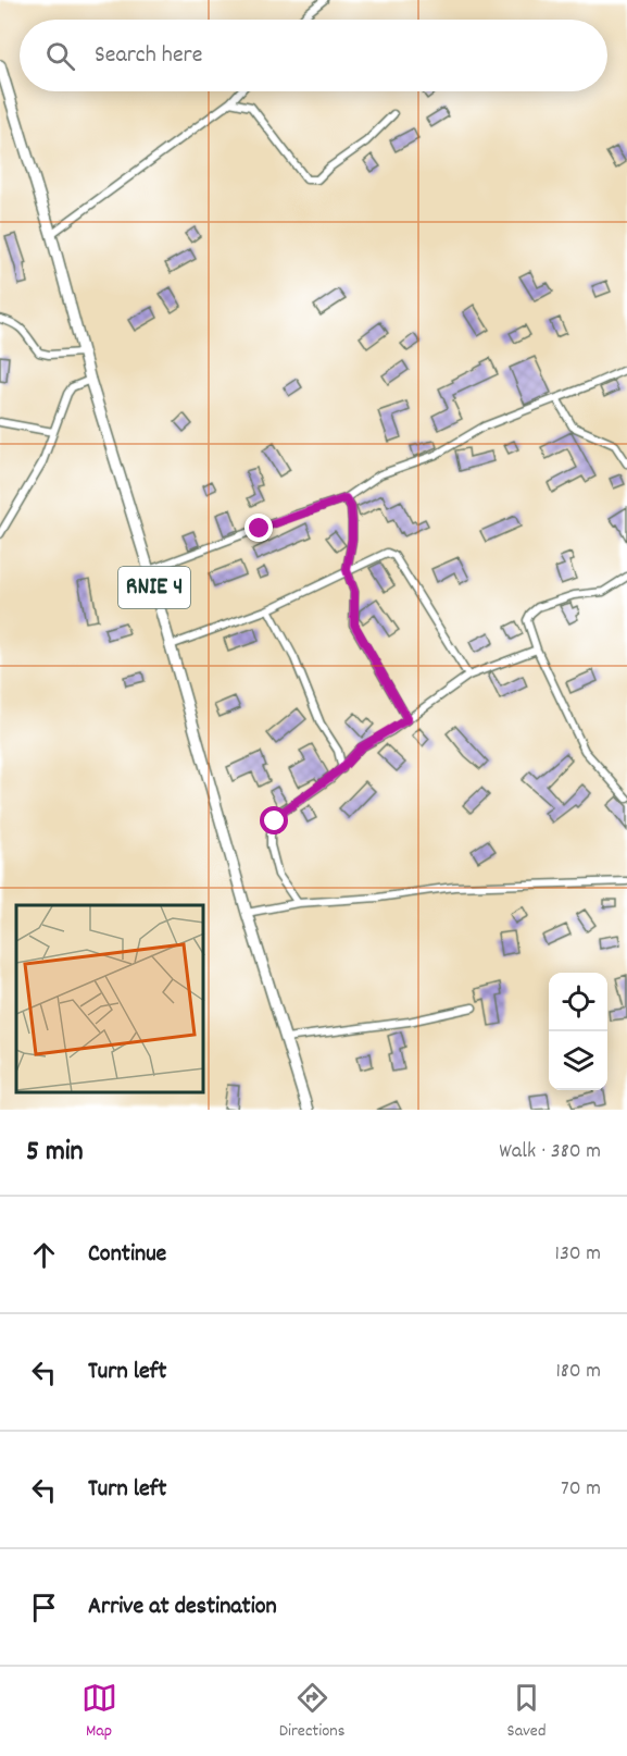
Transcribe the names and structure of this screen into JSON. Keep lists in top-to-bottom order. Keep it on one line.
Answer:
{"streets":{"main road":["RNIE 4"]},"page":{"search":"Search here","heading":["5 min","Walk · 380 m"],"list":[["Continue","130 m"],["Turn left","180 m"],["Turn left","70 m"],"Arrive at destination"],"nav":["Map","Directions","Saved"]}}
